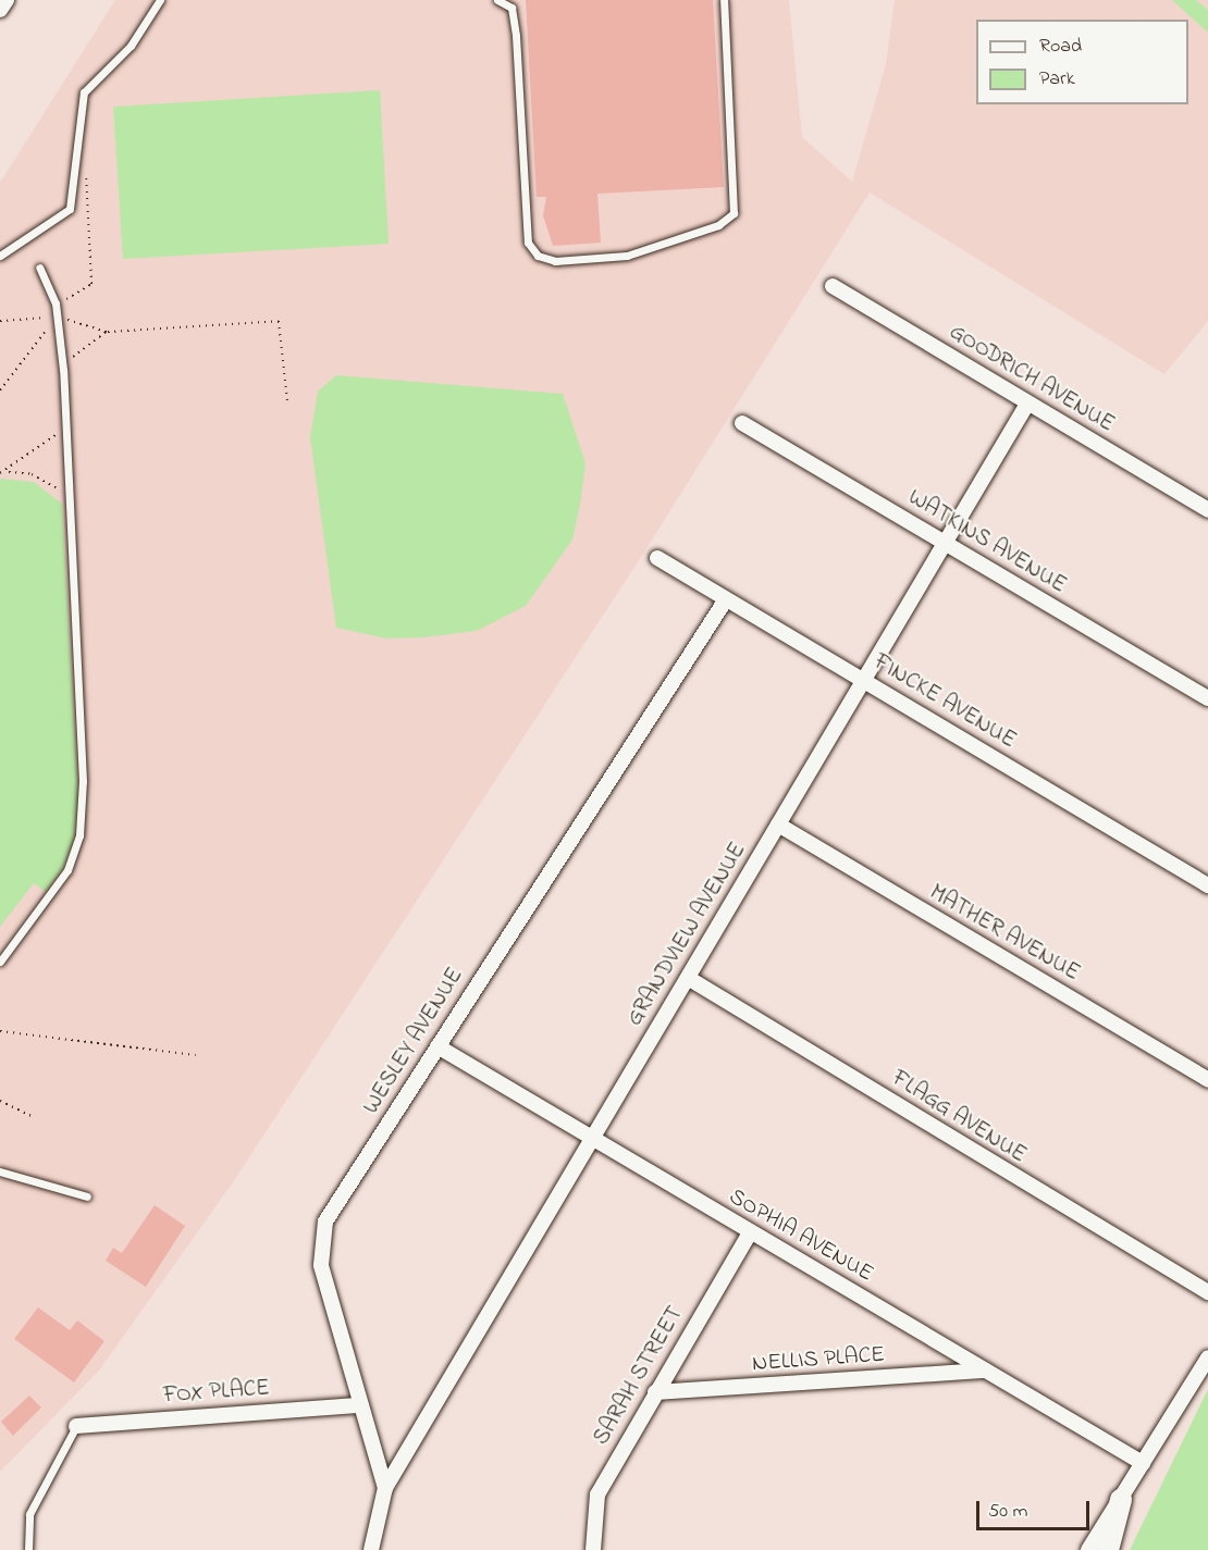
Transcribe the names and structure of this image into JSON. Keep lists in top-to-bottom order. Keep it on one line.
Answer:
{"streets":{"street":["GOODRICH AVENUE","WATKINS AVENUE","FINCKE AVENUE","MATHER AVENUE","GRANDVIEW AVENUE","WESLEY AVENUE","FLAGG AVENUE","SOPHIA AVENUE","NELLIS PLACE","SARAH STREET","FOX PLACE"]},"crossings":[["GOODRICH AVENUE","GRANDVIEW AVENUE"],["WATKINS AVENUE","GRANDVIEW AVENUE"],["FINCKE AVENUE","GRANDVIEW AVENUE"],["FINCKE AVENUE","WESLEY AVENUE"],["MATHER AVENUE","GRANDVIEW AVENUE"],["GRANDVIEW AVENUE","WESLEY AVENUE"],["GRANDVIEW AVENUE","FLAGG AVENUE"],["GRANDVIEW AVENUE","SOPHIA AVENUE"],["WESLEY AVENUE","SOPHIA AVENUE"],["WESLEY AVENUE","FOX PLACE"],["SOPHIA AVENUE","NELLIS PLACE"],["SOPHIA AVENUE","SARAH STREET"],["NELLIS PLACE","SARAH STREET"]],"legend":["Road","Park"],"scale_bar":"50 m"}
